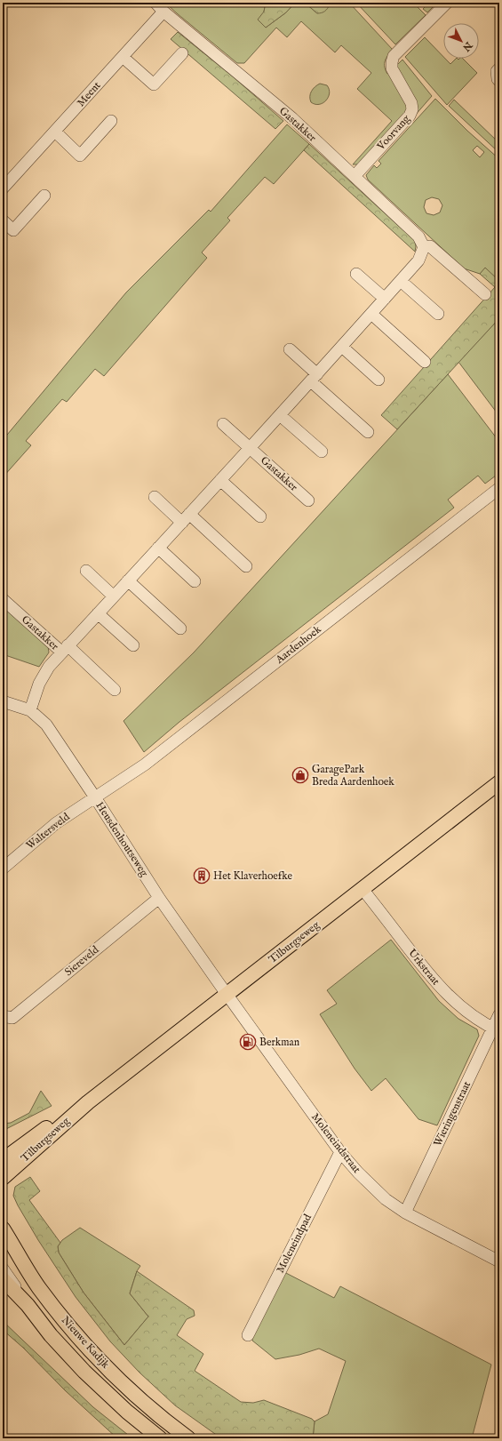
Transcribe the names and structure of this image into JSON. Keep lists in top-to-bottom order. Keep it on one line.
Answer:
{"streets":{"main road":["Tilburgseweg","Nieuwe Kadijk"],"street":["Meent","Gastakker","Voorvang","Aardenhoek","Waltersveld","Heusdenhoutseweg","Siereveld","Urkstraat","Wieringenstraat","Moleneindstraat","Moleneindpad"]},"crossings":[["Meent","Gastakker"],["Gastakker","Voorvang"],["Gastakker","Heusdenhoutseweg"],["Aardenhoek","Waltersveld"],["Aardenhoek","Heusdenhoutseweg"],["Waltersveld","Heusdenhoutseweg"],["Heusdenhoutseweg","Tilburgseweg"],["Heusdenhoutseweg","Siereveld"],["Heusdenhoutseweg","Moleneindstraat"],["Tilburgseweg","Urkstraat"],["Tilburgseweg","Moleneindstraat"],["Urkstraat","Wieringenstraat"],["Wieringenstraat","Moleneindstraat"],["Moleneindstraat","Moleneindpad"]],"places":{"shop":["GaragePark Breda Aardenhoek"],"building":["Het Klaverhoefke"],"fuel station":["Berkman"]},"north":"bottom right"}
